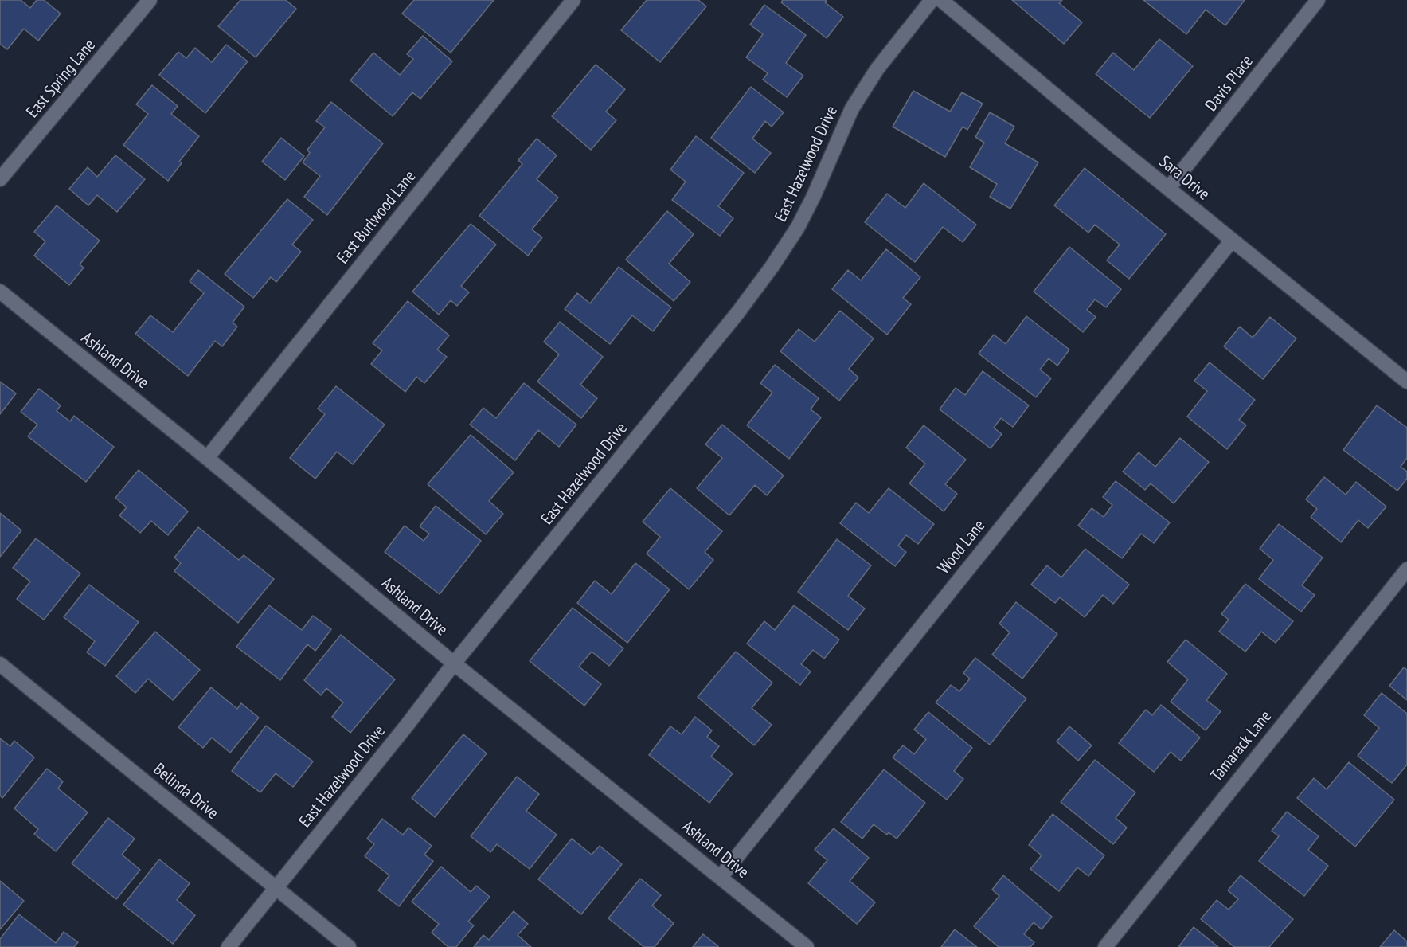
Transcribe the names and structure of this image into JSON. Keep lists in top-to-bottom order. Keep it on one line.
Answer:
{"streets":{"street":["East Spring Lane","Davis Place","East Hazelwood Drive","Sara Drive","East Burlwood Lane","Ashland Drive","Wood Lane","Tamarack Lane","Belinda Drive"]},"crossings":[["Davis Place","Sara Drive"],["East Hazelwood Drive","Ashland Drive"],["East Hazelwood Drive","Belinda Drive"],["Sara Drive","Wood Lane"],["East Burlwood Lane","Ashland Drive"],["Ashland Drive","Wood Lane"]]}
